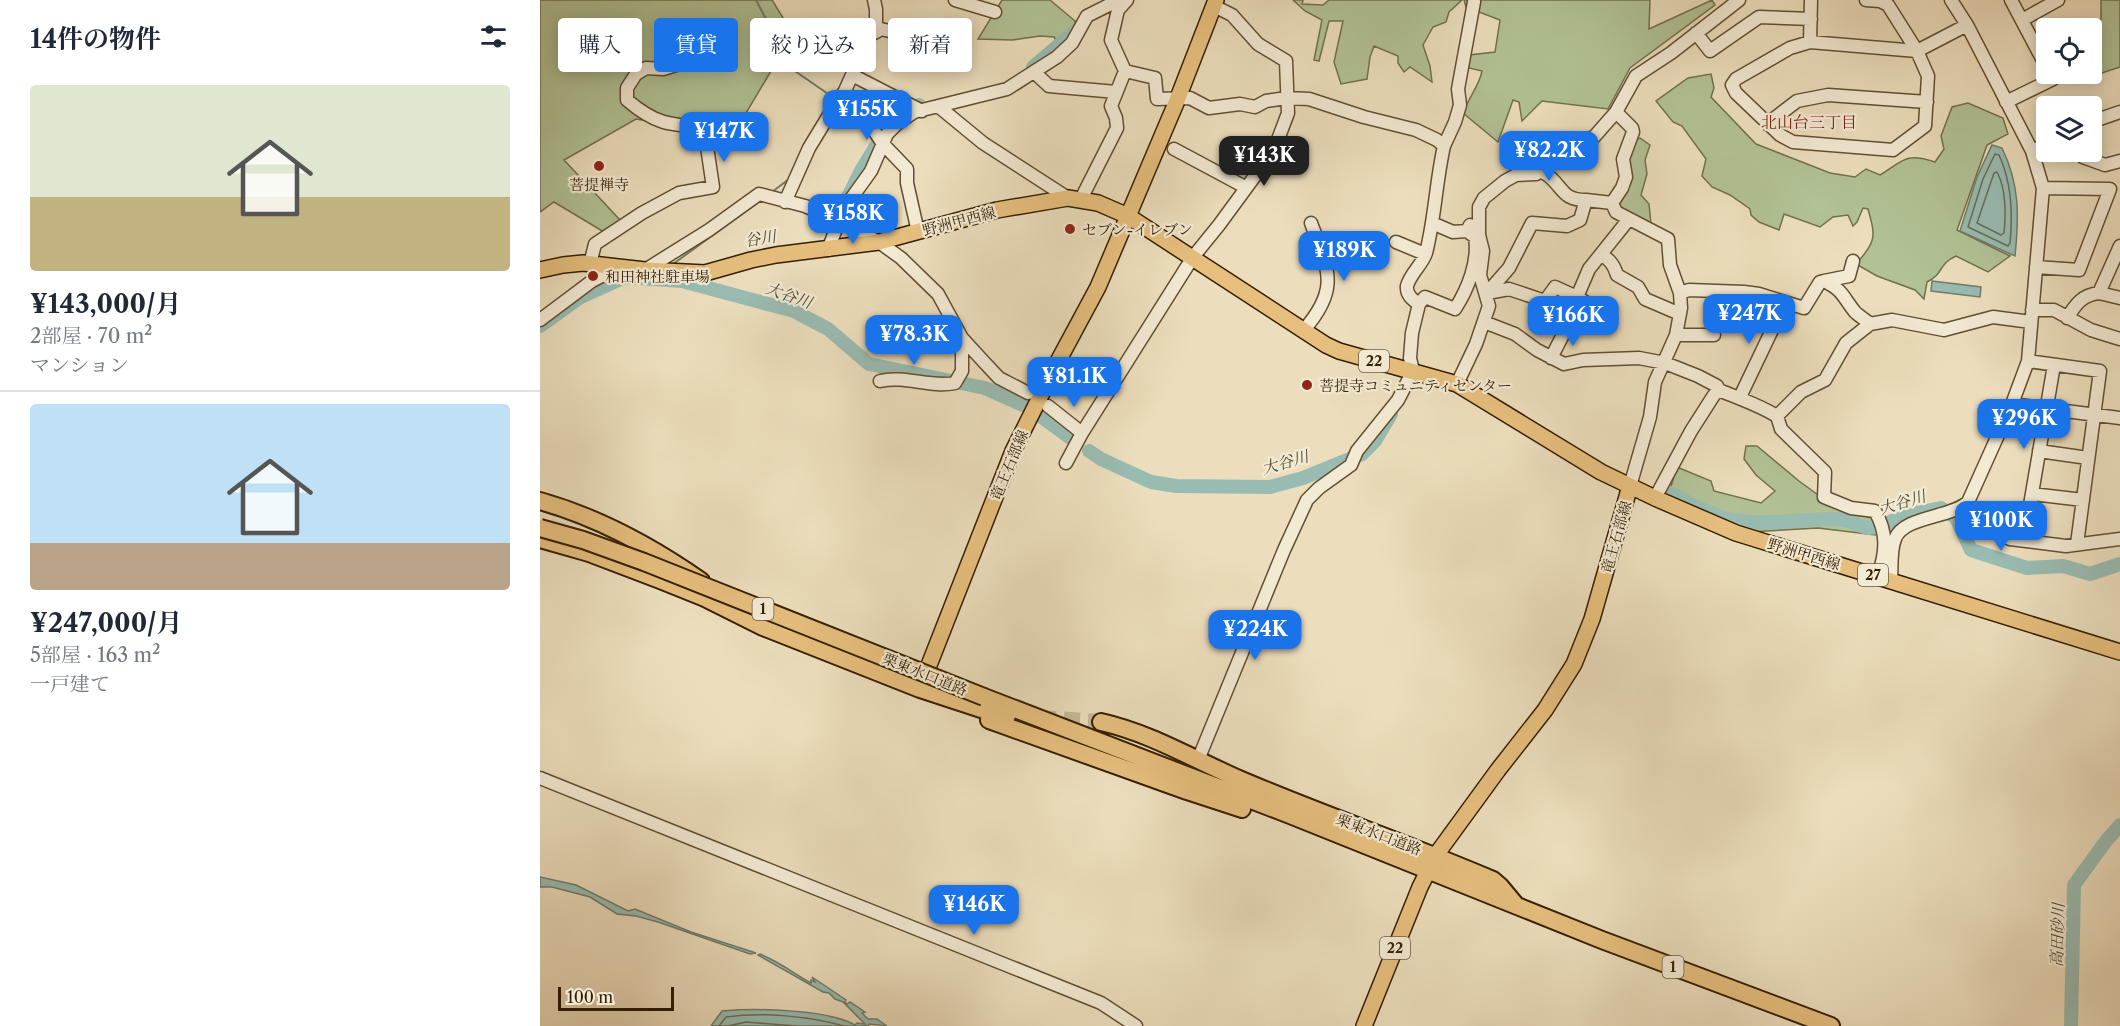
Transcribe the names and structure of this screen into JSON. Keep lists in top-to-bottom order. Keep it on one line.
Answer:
{"streets":{"highway":["1","栗東水口道路"],"main road":["野洲甲西線","22","竜王石部線","27"]},"crossings":[["野洲甲西線","竜王石部線"],["竜王石部線","栗東水口道路"],["1","栗東水口道路"]],"districts":["北山台三丁目"],"water":["谷川","大谷川","高田砂川"],"places":["菩提禅寺","セブン-イレブン","和田神社駐車場","菩提寺コミュニティセンター"],"scale_bar":"100 m","page":{"heading":"14件の物件","chip":["購入","賃貸","絞り込み","新着"],"list":[{"name":"¥143,000/月","note":"2部屋 · 70 m² · マンション"},{"name":"¥247,000/月","note":"5部屋 · 163 m² · 一戸建て"}],"price":["¥155K","¥147K","¥82.2K","¥143K","¥158K","¥189K","¥247K","¥166K","¥78.3K","¥81.1K","¥296K","¥100K","¥224K","¥146K"],"scale":"100 m"}}
